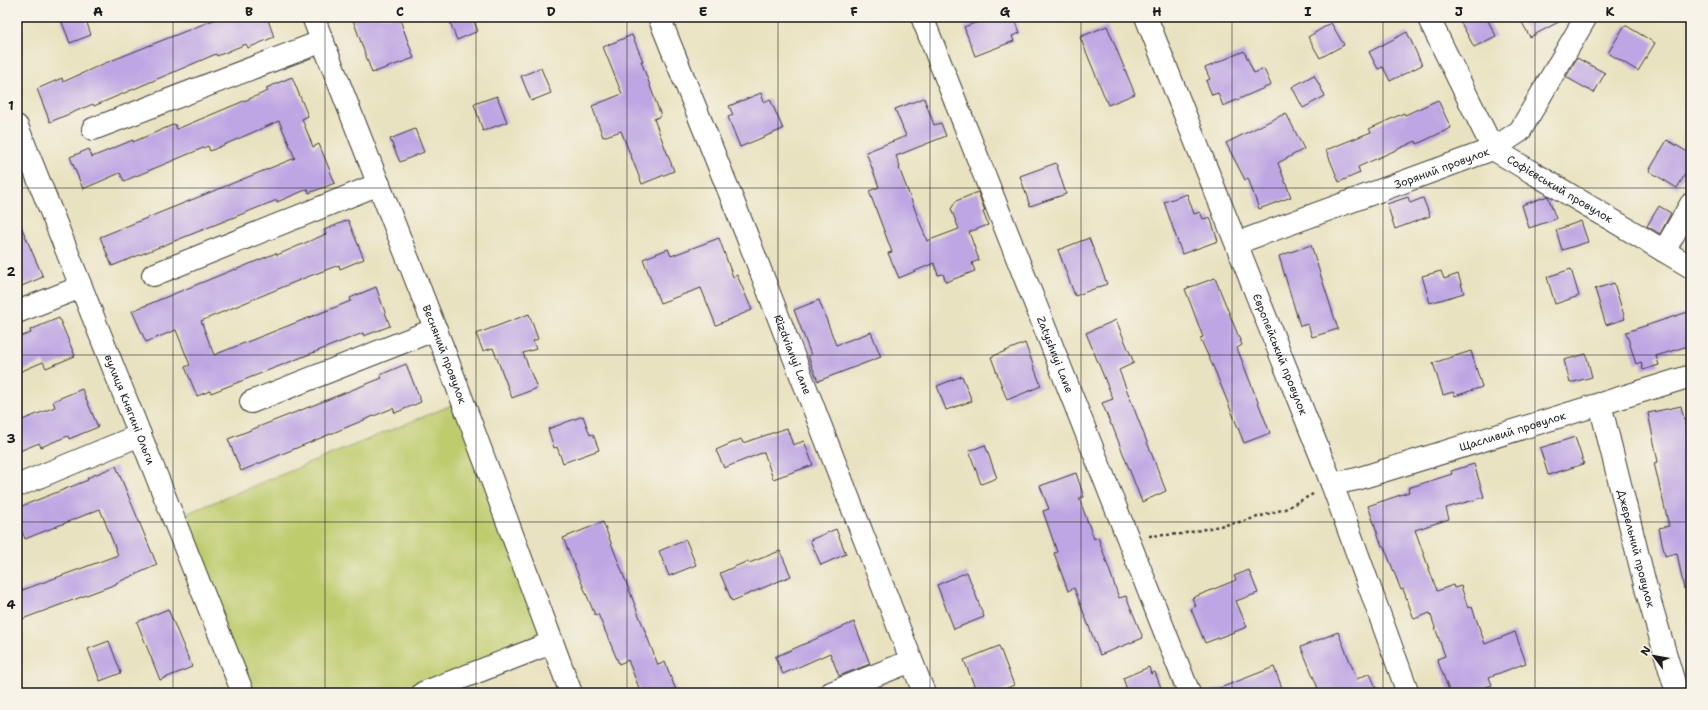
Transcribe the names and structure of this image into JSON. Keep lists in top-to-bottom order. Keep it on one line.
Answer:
{"streets":{"street":["Зоряний провулок","Софієвський провулок","Весняний провулок","Європейський провулок","Rizdvianyi Lane","Zatyshnyi Lane","вулиця Княгині Ольги","Щасливий провулок","Джерельний провулок"]},"crossings":[["Зоряний провулок","Софієвський провулок"],["Зоряний провулок","Європейський провулок"],["Європейський провулок","Щасливий провулок"],["Щасливий провулок","Джерельний провулок"]],"north":"top left","grid":{"columns":["A","B","C","D","E","F","G","H","I","J","K"],"rows":["1","2","3","4"]}}
